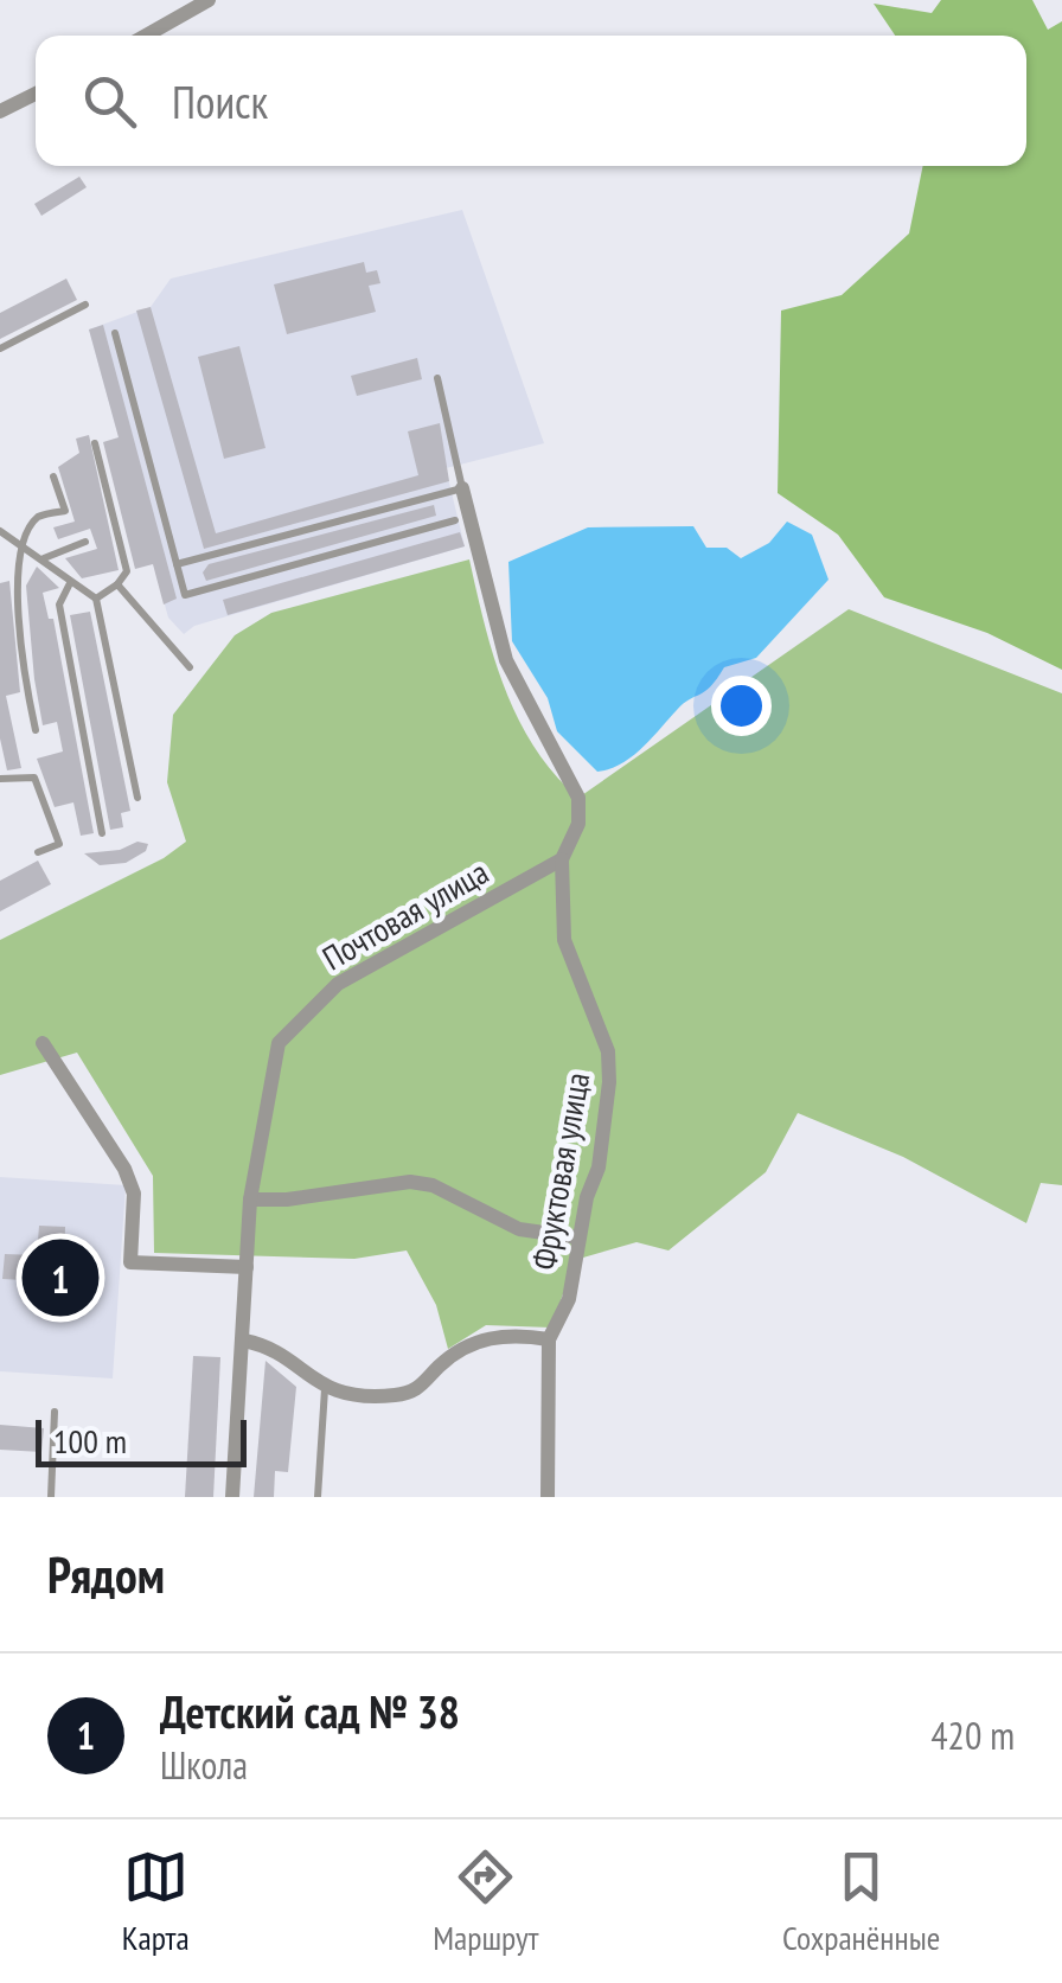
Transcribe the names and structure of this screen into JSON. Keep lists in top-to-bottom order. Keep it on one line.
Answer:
{"streets":{"street":["Почтовая улица","Фруктовая улица"]},"crossings":[["Почтовая улица","Фруктовая улица"]],"scale_bar":"100 m","page":{"search":"Поиск","pins":"1","scale":"100 m","heading":"Рядом","list":[{"mark":"1","name":"Детский сад № 38","note":"Школа","value":"420 m"}],"nav":["Карта","Маршрут","Сохранённые"]}}
